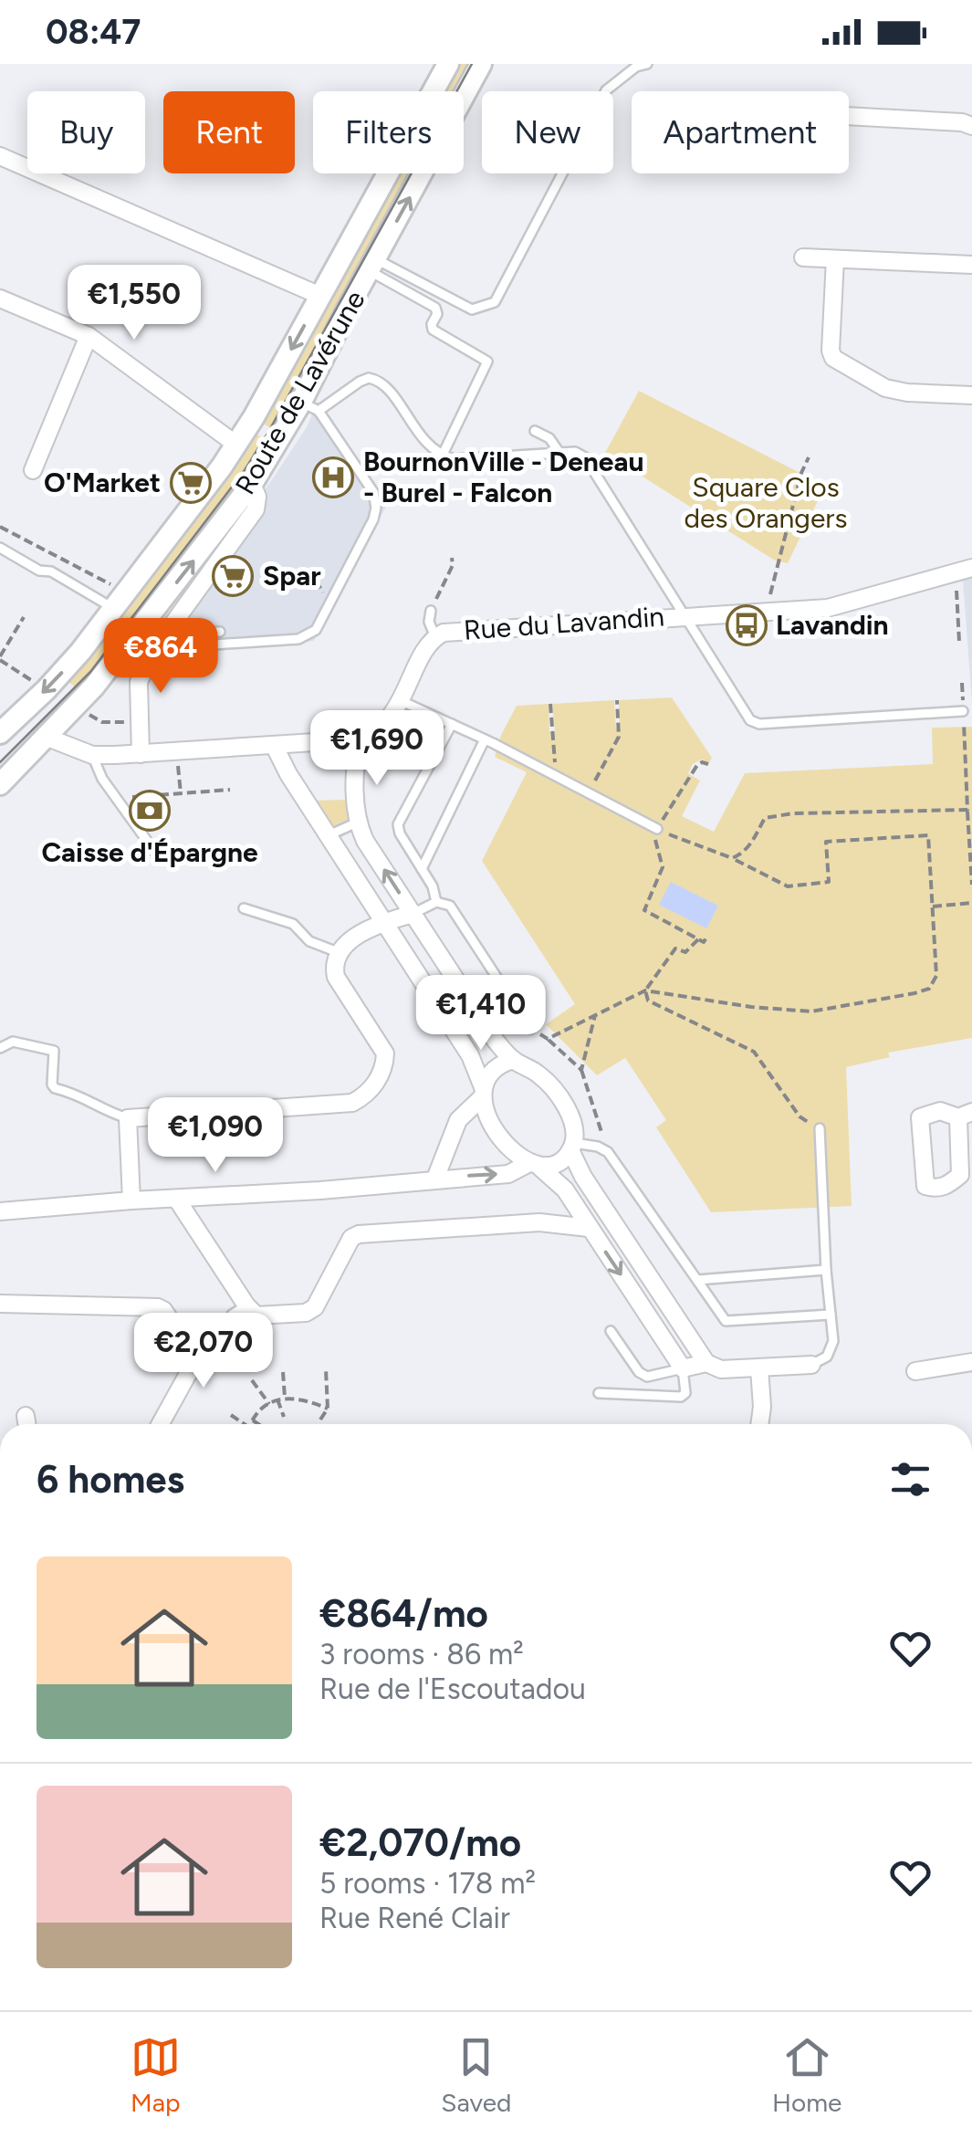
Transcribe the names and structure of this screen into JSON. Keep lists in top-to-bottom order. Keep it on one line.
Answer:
{"streets":{"street":["Route de Lavérune","Rue du Lavandin"]},"parks":["Square Clos des Orangers"],"places":{"hospital":["BournonVille - Deneau - Burel - Falcon"],"supermarket":["O'Market","Spar"],"bus stop":["Lavandin"],"bank":["Caisse d'Épargne"]},"page":{"status":"08:47","chip":["Buy","Rent","Filters","New","Apartment"],"price":["€1,550","€864","€1,690","€1,410","€1,090","€2,070"],"heading":"6 homes","list":[{"name":"€864/mo","note":"3 rooms · 86 m² · Rue de l'Escoutadou"},{"name":"€2,070/mo","note":"5 rooms · 178 m² · Rue René Clair"}],"tabs":["Map","Saved","Home"]}}
